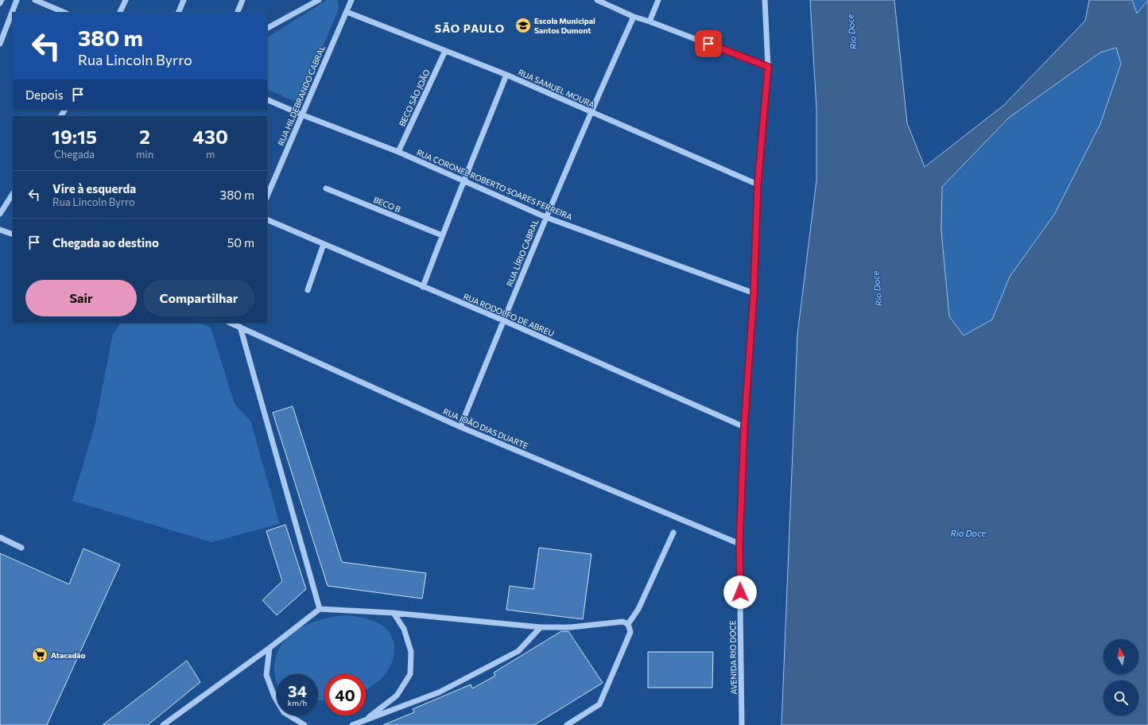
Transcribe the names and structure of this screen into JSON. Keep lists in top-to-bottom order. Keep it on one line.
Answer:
{"streets":{"street":["RUA SAMUEL MOURA","RUA HILDEBRANDO CABRAL","BECO SÃO JOÃO","RUA CORONEL ROBERTO SOARES FERREIRA","BECO B","RUA LÍRIO CABRAL","RUA RODOLFO DE ABREU","RUA JOÃO DIAS DUARTE","AVENIDA RIO DOCE"]},"crossings":[["RUA SAMUEL MOURA","RUA HILDEBRANDO CABRAL"],["RUA SAMUEL MOURA","BECO SÃO JOÃO"],["RUA SAMUEL MOURA","RUA LÍRIO CABRAL"],["RUA SAMUEL MOURA","AVENIDA RIO DOCE"],["RUA HILDEBRANDO CABRAL","RUA CORONEL ROBERTO SOARES FERREIRA"],["BECO SÃO JOÃO","RUA CORONEL ROBERTO SOARES FERREIRA"],["RUA CORONEL ROBERTO SOARES FERREIRA","RUA LÍRIO CABRAL"],["RUA CORONEL ROBERTO SOARES FERREIRA","AVENIDA RIO DOCE"],["RUA LÍRIO CABRAL","RUA RODOLFO DE ABREU"],["RUA LÍRIO CABRAL","RUA JOÃO DIAS DUARTE"],["RUA RODOLFO DE ABREU","AVENIDA RIO DOCE"],["RUA JOÃO DIAS DUARTE","AVENIDA RIO DOCE"]],"districts":["SÃO PAULO"],"water":["Rio Doce"],"places":{"school or university":["Escola Municipal Santos Dumont"],"supermarket":["Atacadão"]},"north":"top","page":{"turn":["380 m","Rua Lincoln Byrro"],"then":"Depois","eta":["19:15","Chegada","2","min","430","m"],"list":[{"name":"Vire à esquerda","note":"Rua Lincoln Byrro","value":"380 m"},{"name":"Chegada ao destino","value":"50 m"}],"buttons":["Sair","Compartilhar"],"speed":"34 km/h","limit":"40"}}
